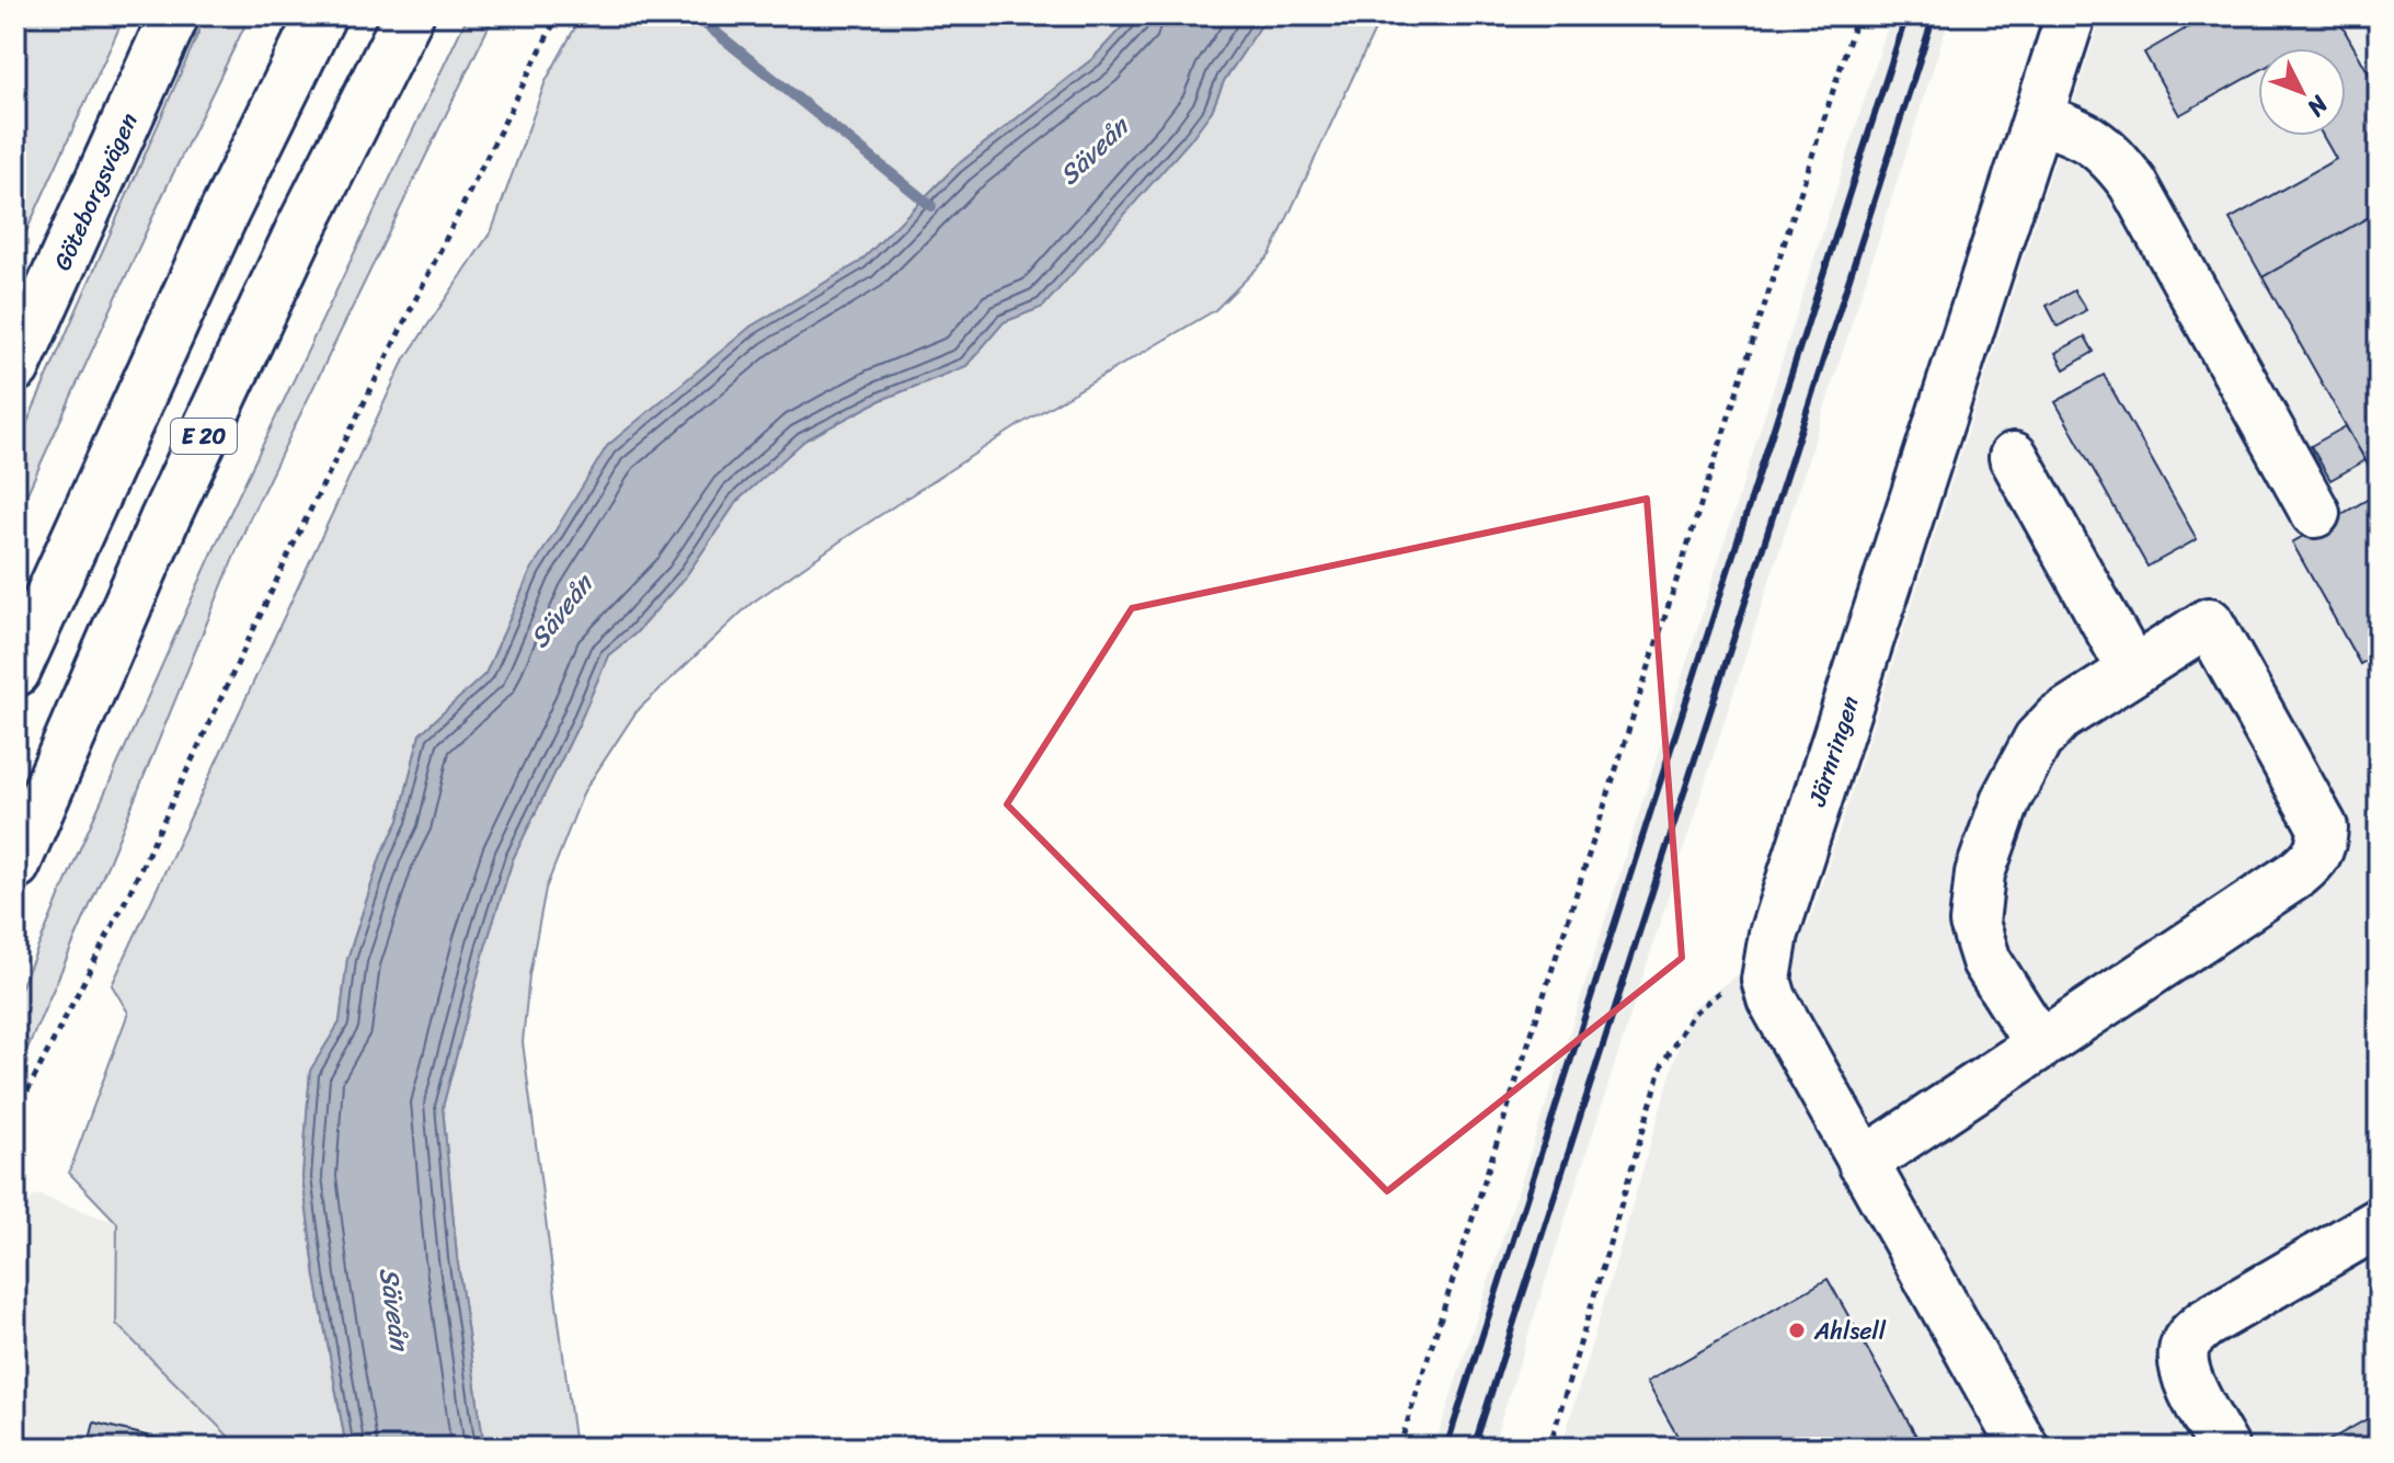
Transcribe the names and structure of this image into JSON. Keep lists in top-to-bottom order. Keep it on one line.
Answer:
{"streets":{"main road":["Göteborgsvägen","E 20","Järnringen"]},"water":["Säveån"],"places":["Ahlsell"],"north":"bottom right"}
